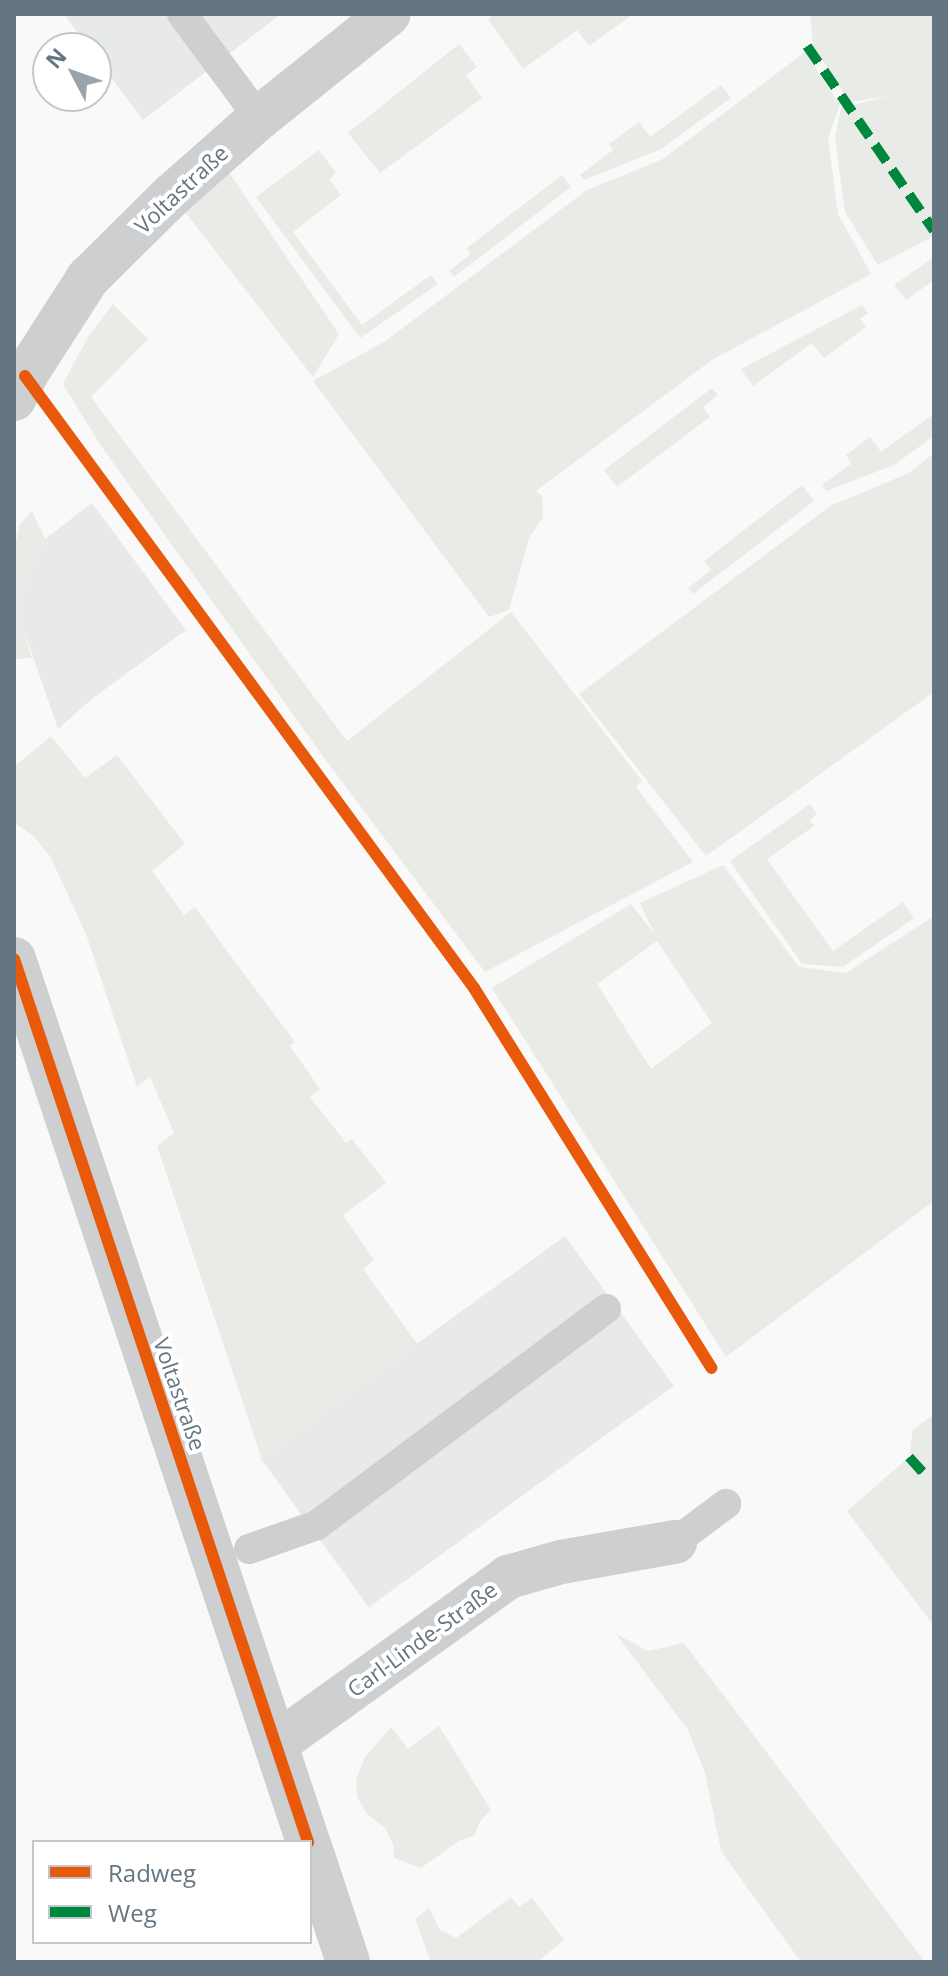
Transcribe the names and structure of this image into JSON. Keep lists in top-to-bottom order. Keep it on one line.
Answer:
{"streets":{"street":["Voltastraße","Carl-Linde-Straße"]},"crossings":[["Voltastraße","Carl-Linde-Straße"]],"legend":["Radweg","Weg"],"north":"top left"}
